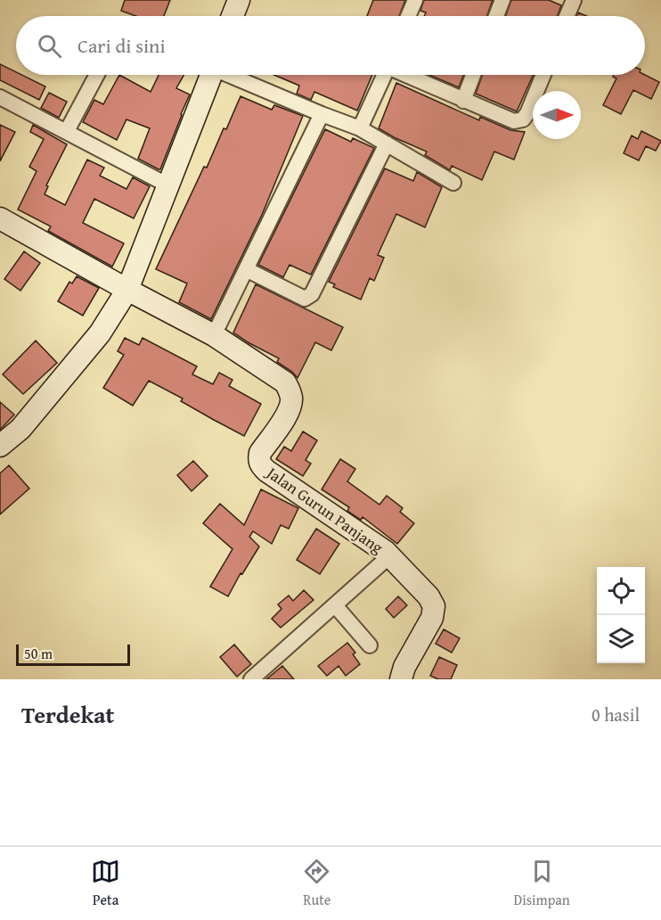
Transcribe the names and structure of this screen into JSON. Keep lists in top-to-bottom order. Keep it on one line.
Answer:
{"streets":{"street":["Jalan Gurun Panjang"]},"scale_bar":"50 m","north":"right","page":{"search":"Cari di sini","scale":"50 m","heading":["Terdekat","0 hasil"],"nav":["Peta","Rute","Disimpan"]}}
